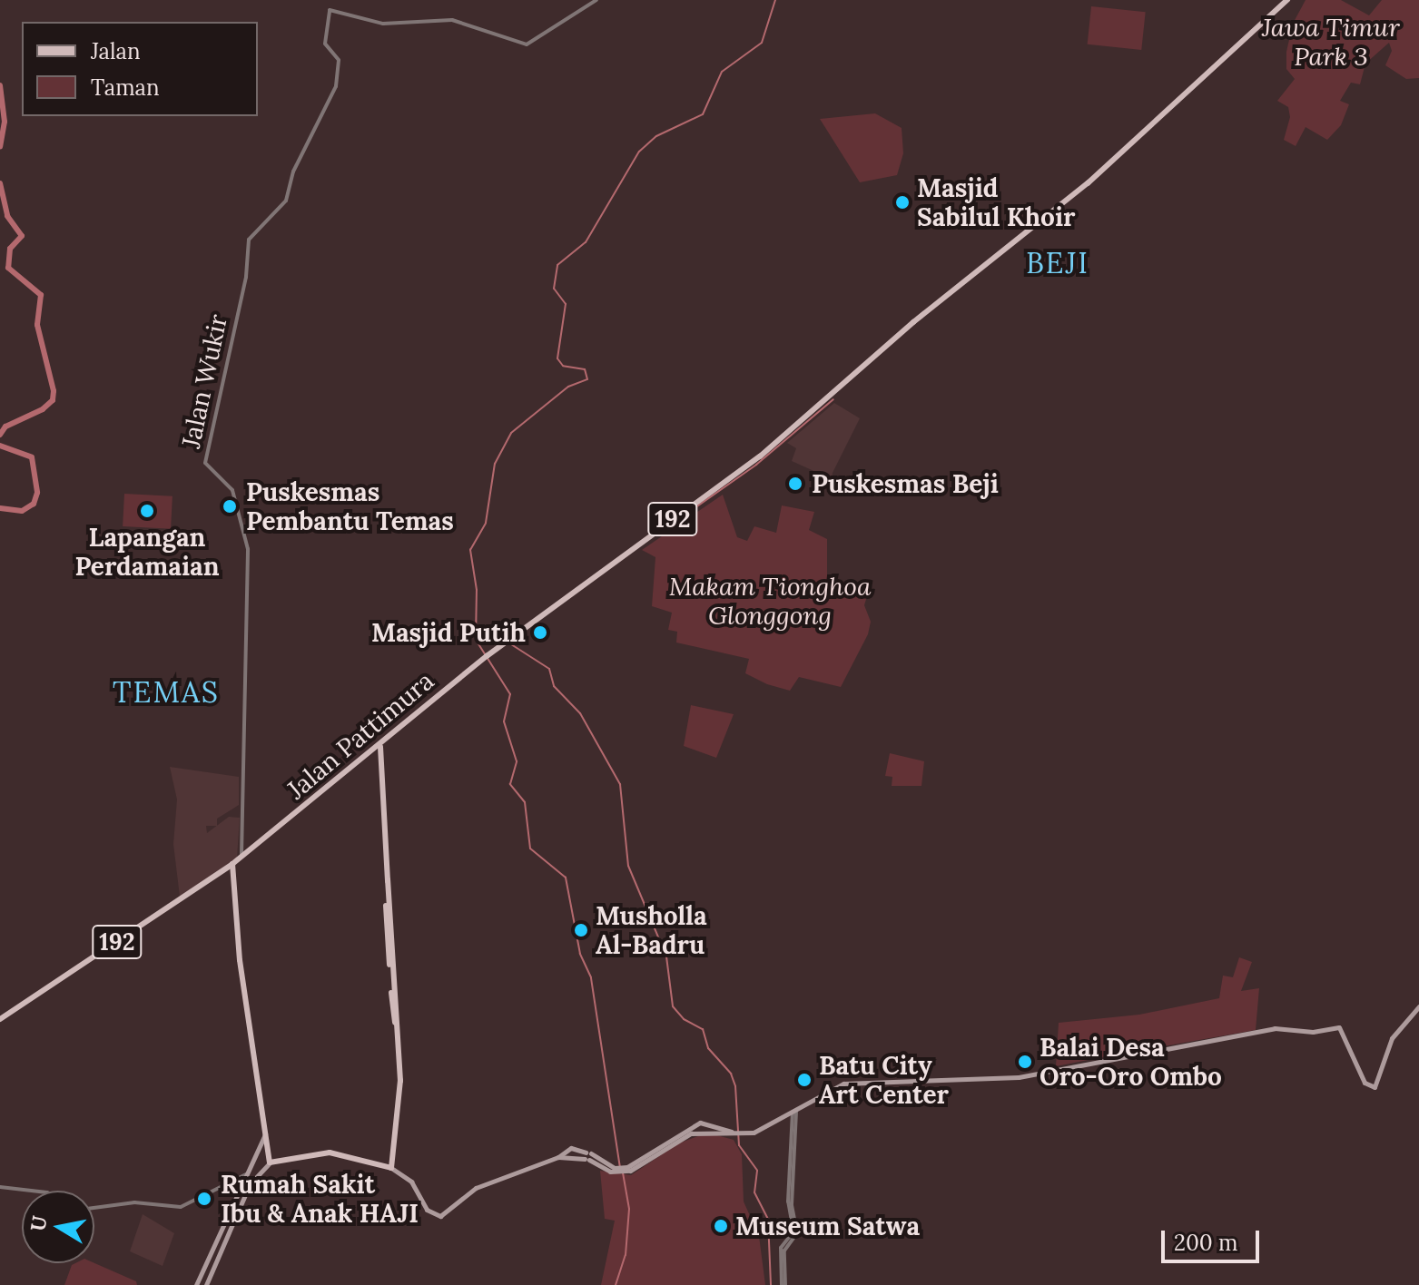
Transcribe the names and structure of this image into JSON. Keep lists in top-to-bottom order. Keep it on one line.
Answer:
{"streets":{"main road":["192","Jalan Pattimura"],"street":["Jalan Wukir"]},"crossings":[["Jalan Wukir","192"],["Jalan Wukir","Jalan Pattimura"],["192","Jalan Pattimura"]],"districts":["BEJI","TEMAS"],"parks":["Jawa Timur Park 3","Makam Tionghoa Glonggong"],"places":["Masjid Sabilul Khoir","Puskesmas Beji","Puskesmas Pembantu Temas","Lapangan Perdamaian","Masjid Putih","Musholla Al-Badru","Balai Desa Oro-Oro Ombo","Batu City Art Center","Rumah Sakit Ibu & Anak HAJI","Museum Satwa"],"legend":["Jalan","Taman"],"scale_bar":"200 m","north":"left"}
